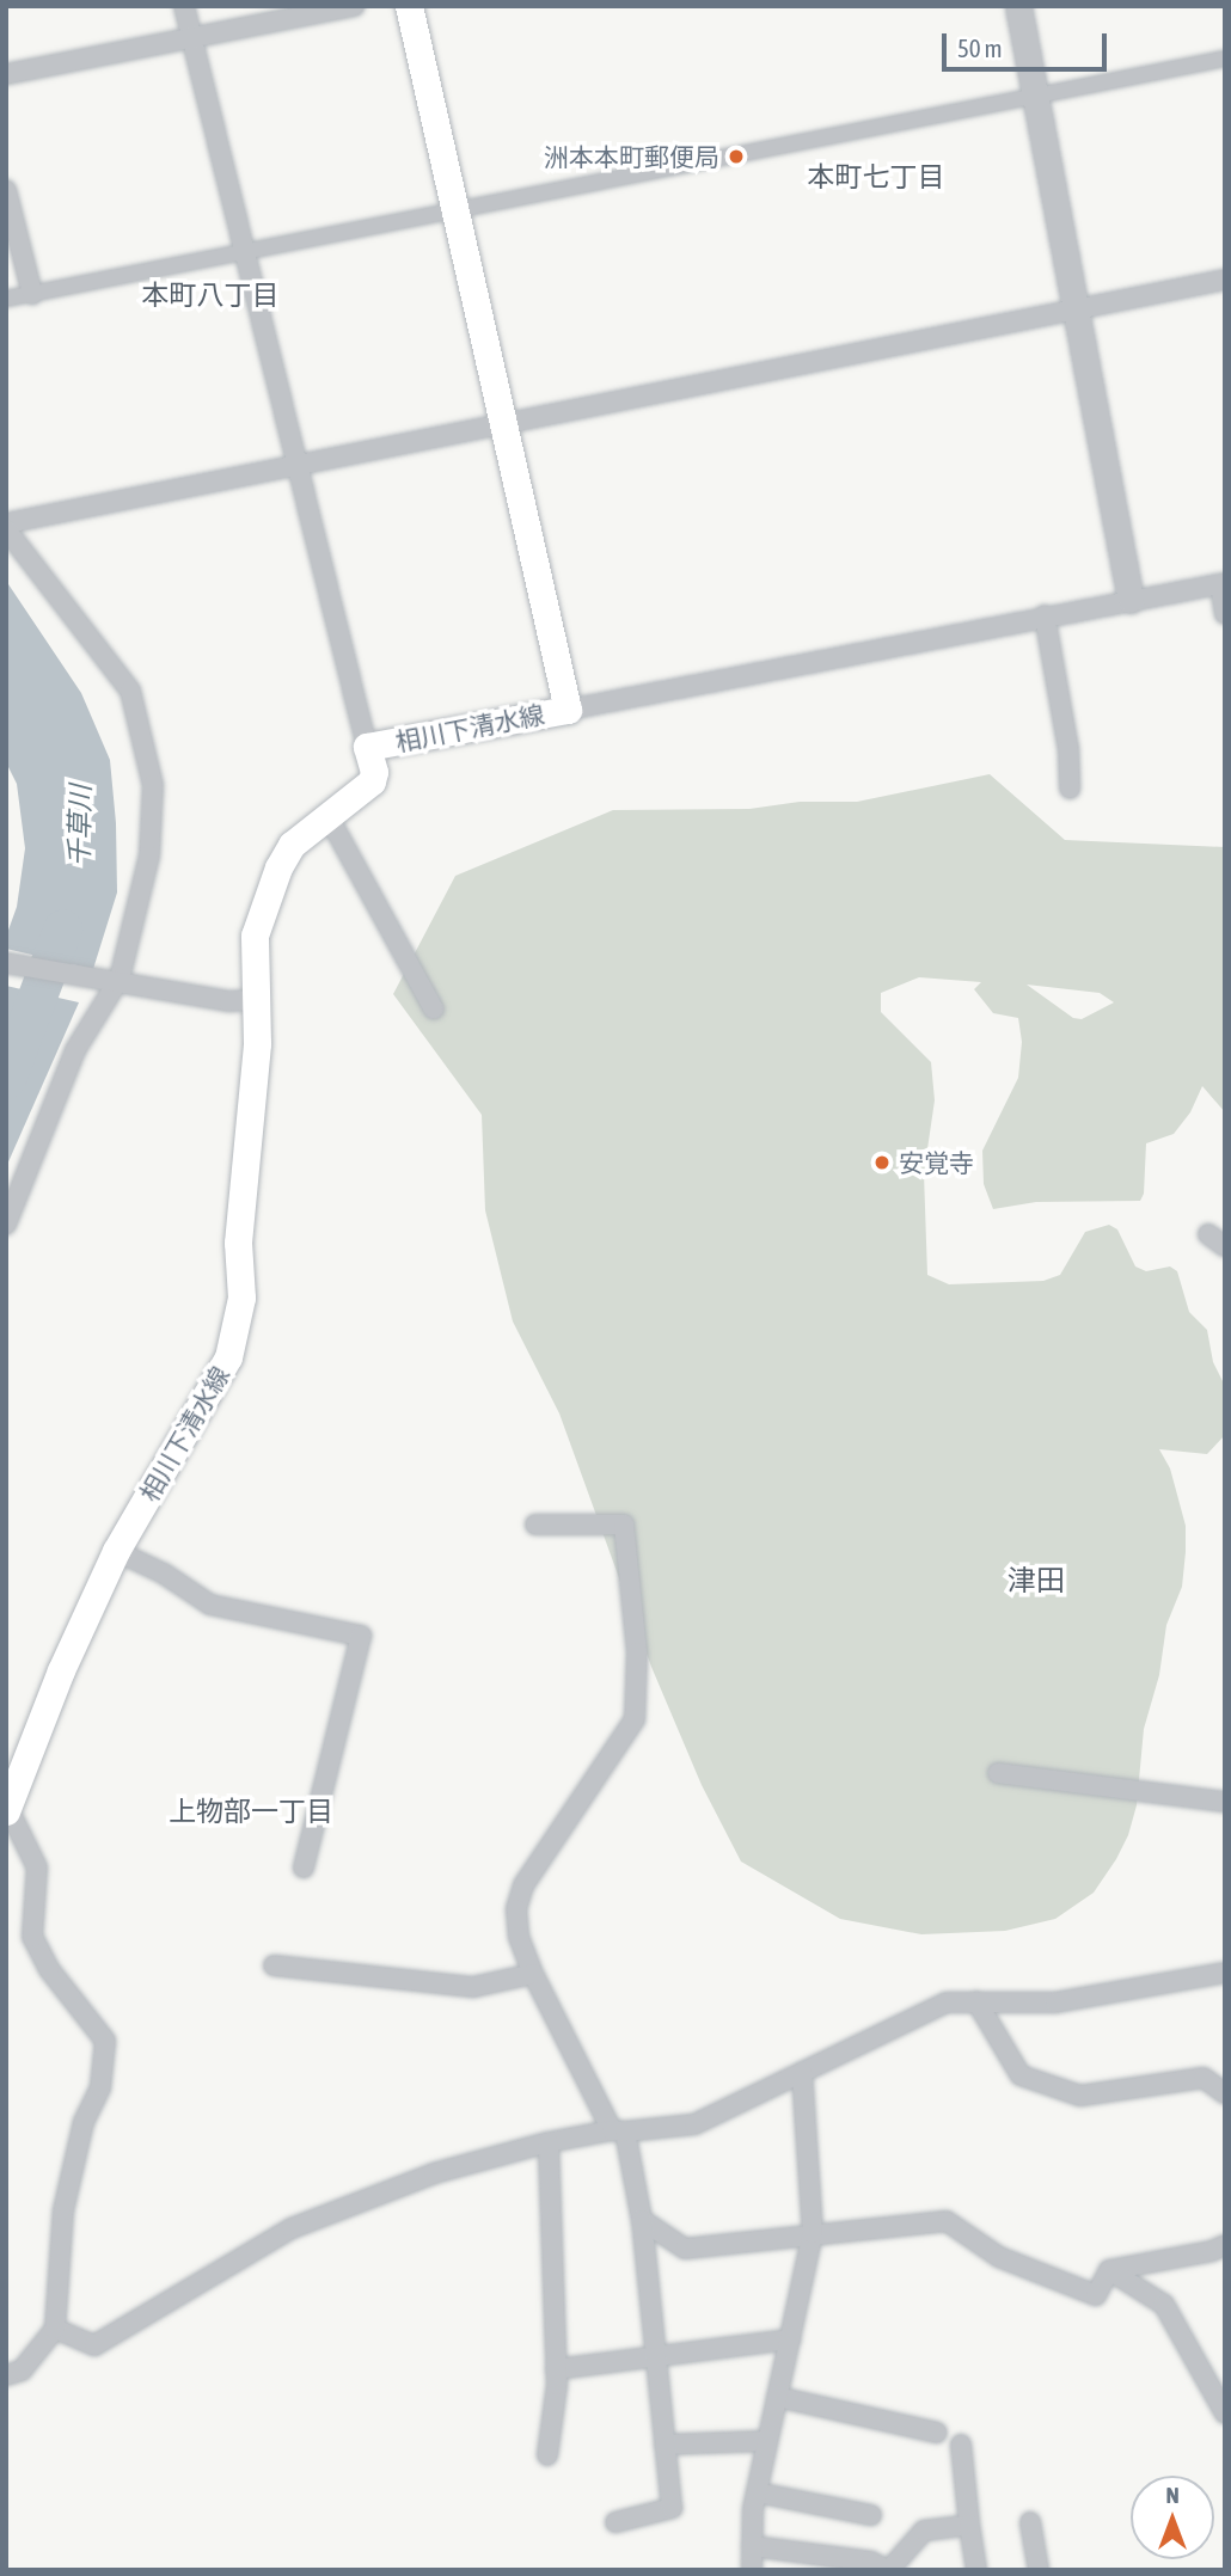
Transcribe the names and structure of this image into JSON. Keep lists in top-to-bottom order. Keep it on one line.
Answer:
{"streets":{"main road":["相川下清水線"]},"districts":["本町七丁目","本町八丁目","津田","上物部一丁目"],"water":["千草川"],"places":["洲本本町郵便局","安覚寺"],"scale_bar":"50 m","north":"top"}
